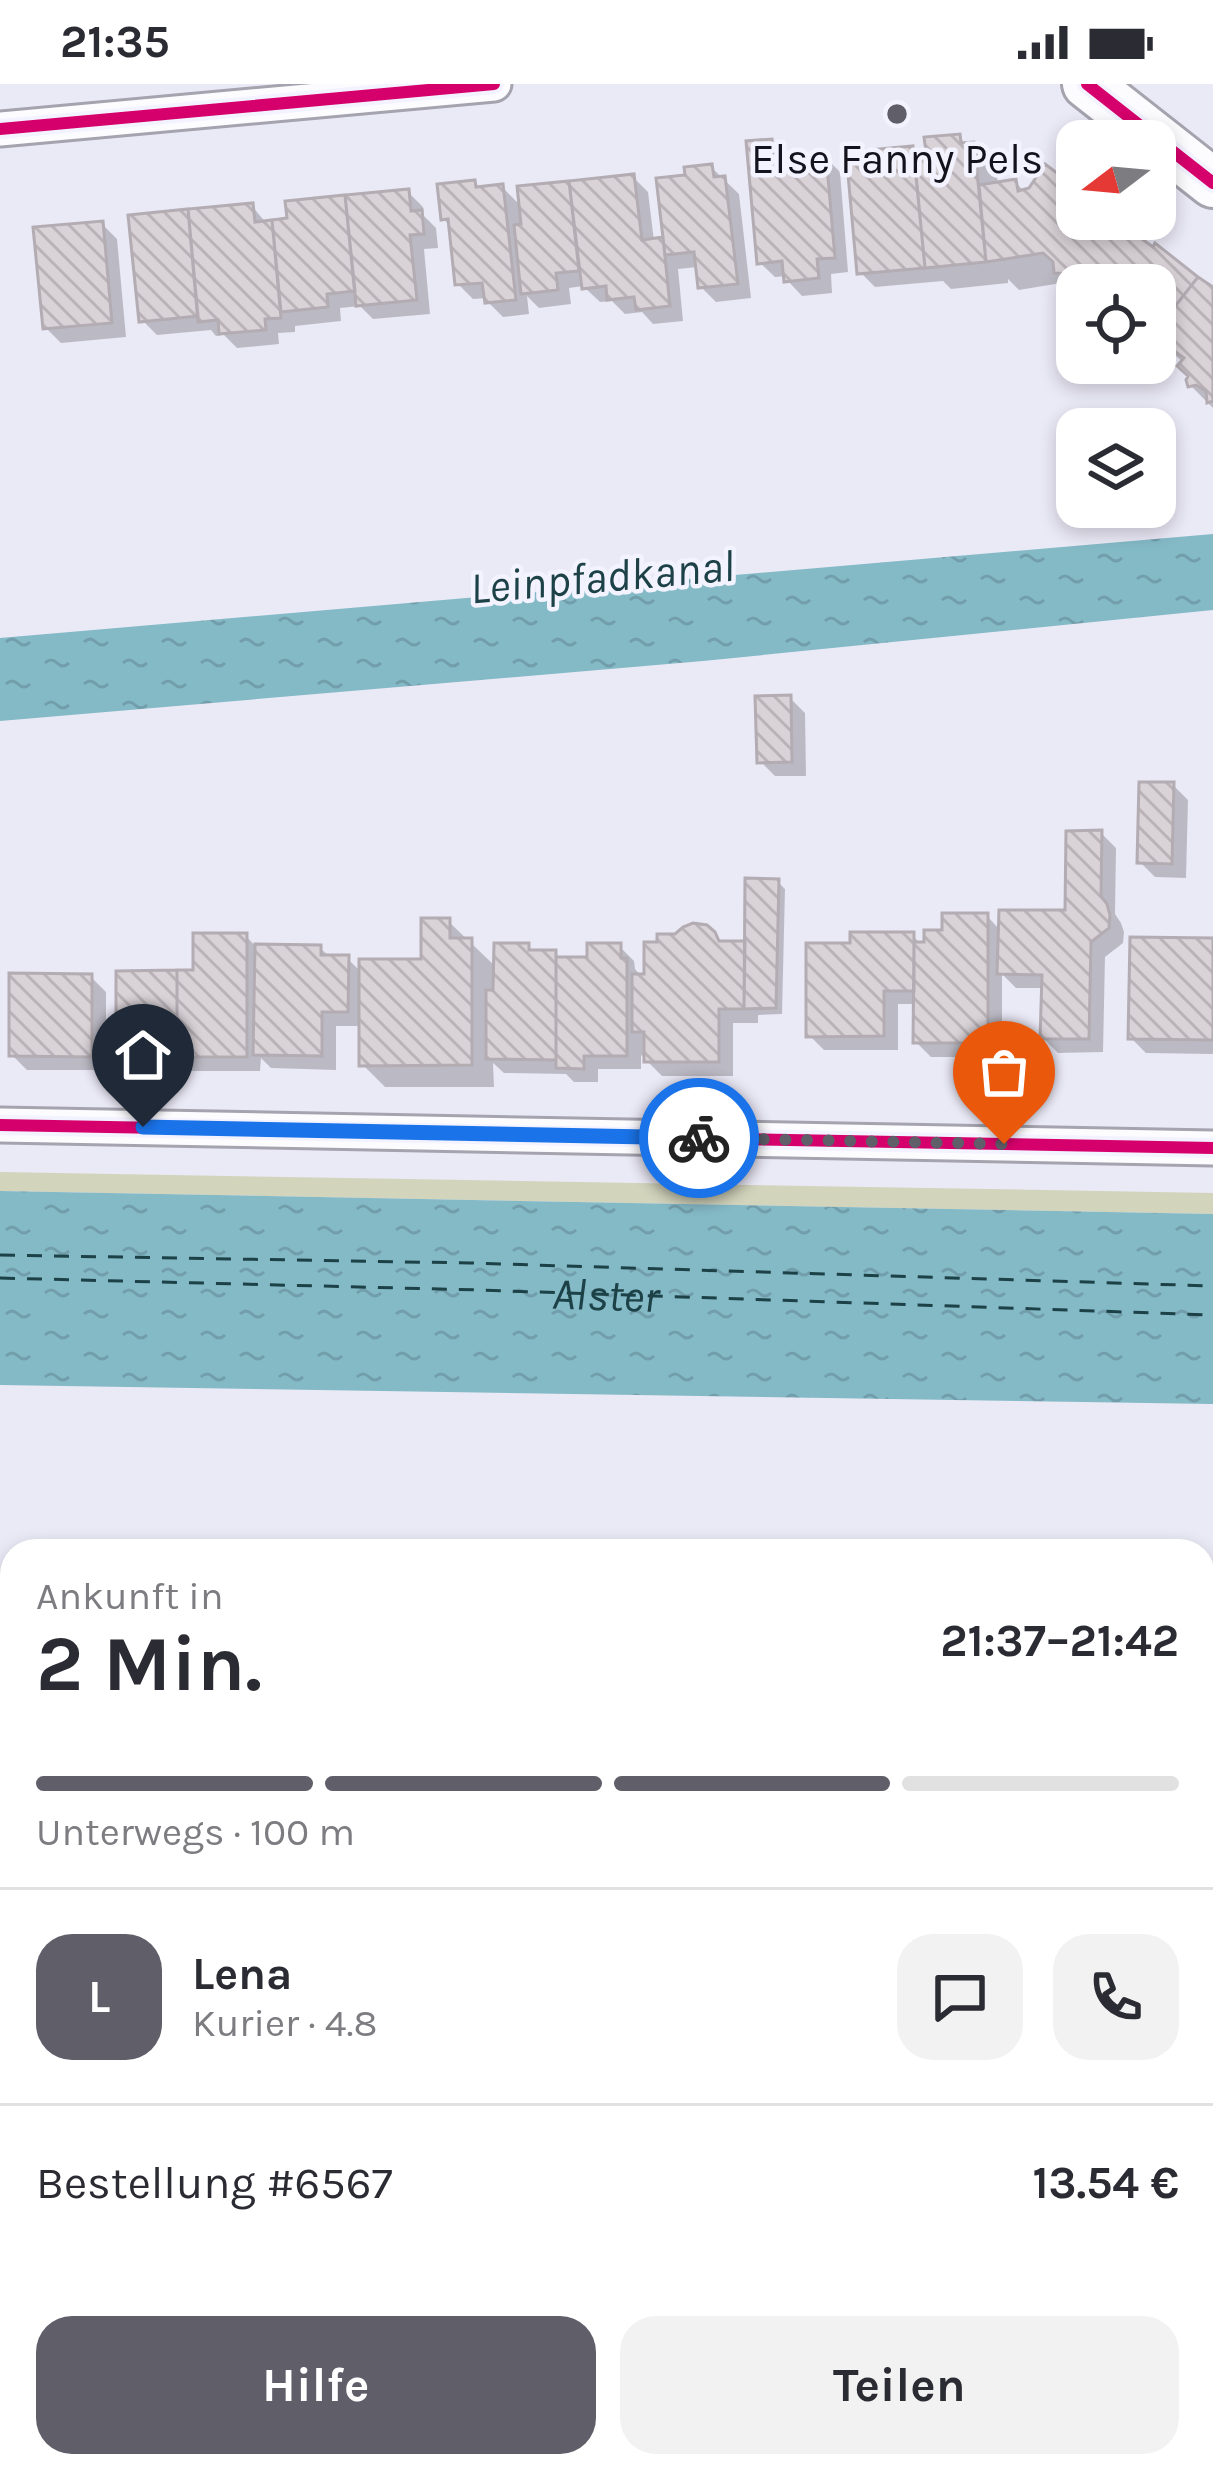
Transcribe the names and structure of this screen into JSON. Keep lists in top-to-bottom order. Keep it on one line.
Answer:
{"water":["Leinpfadkanal","Alster"],"places":["Else Fanny Pels"],"north":"left","page":{"status":"21:35","heading":["2 Min.","Ankunft in","21:37–21:42"],"panel":["Lena","Kurier · 4.8","Bestellung #6567","13.54 €"],"bar":"Unterwegs · 100 m","round":"L","buttons":["Hilfe","Teilen"]}}
